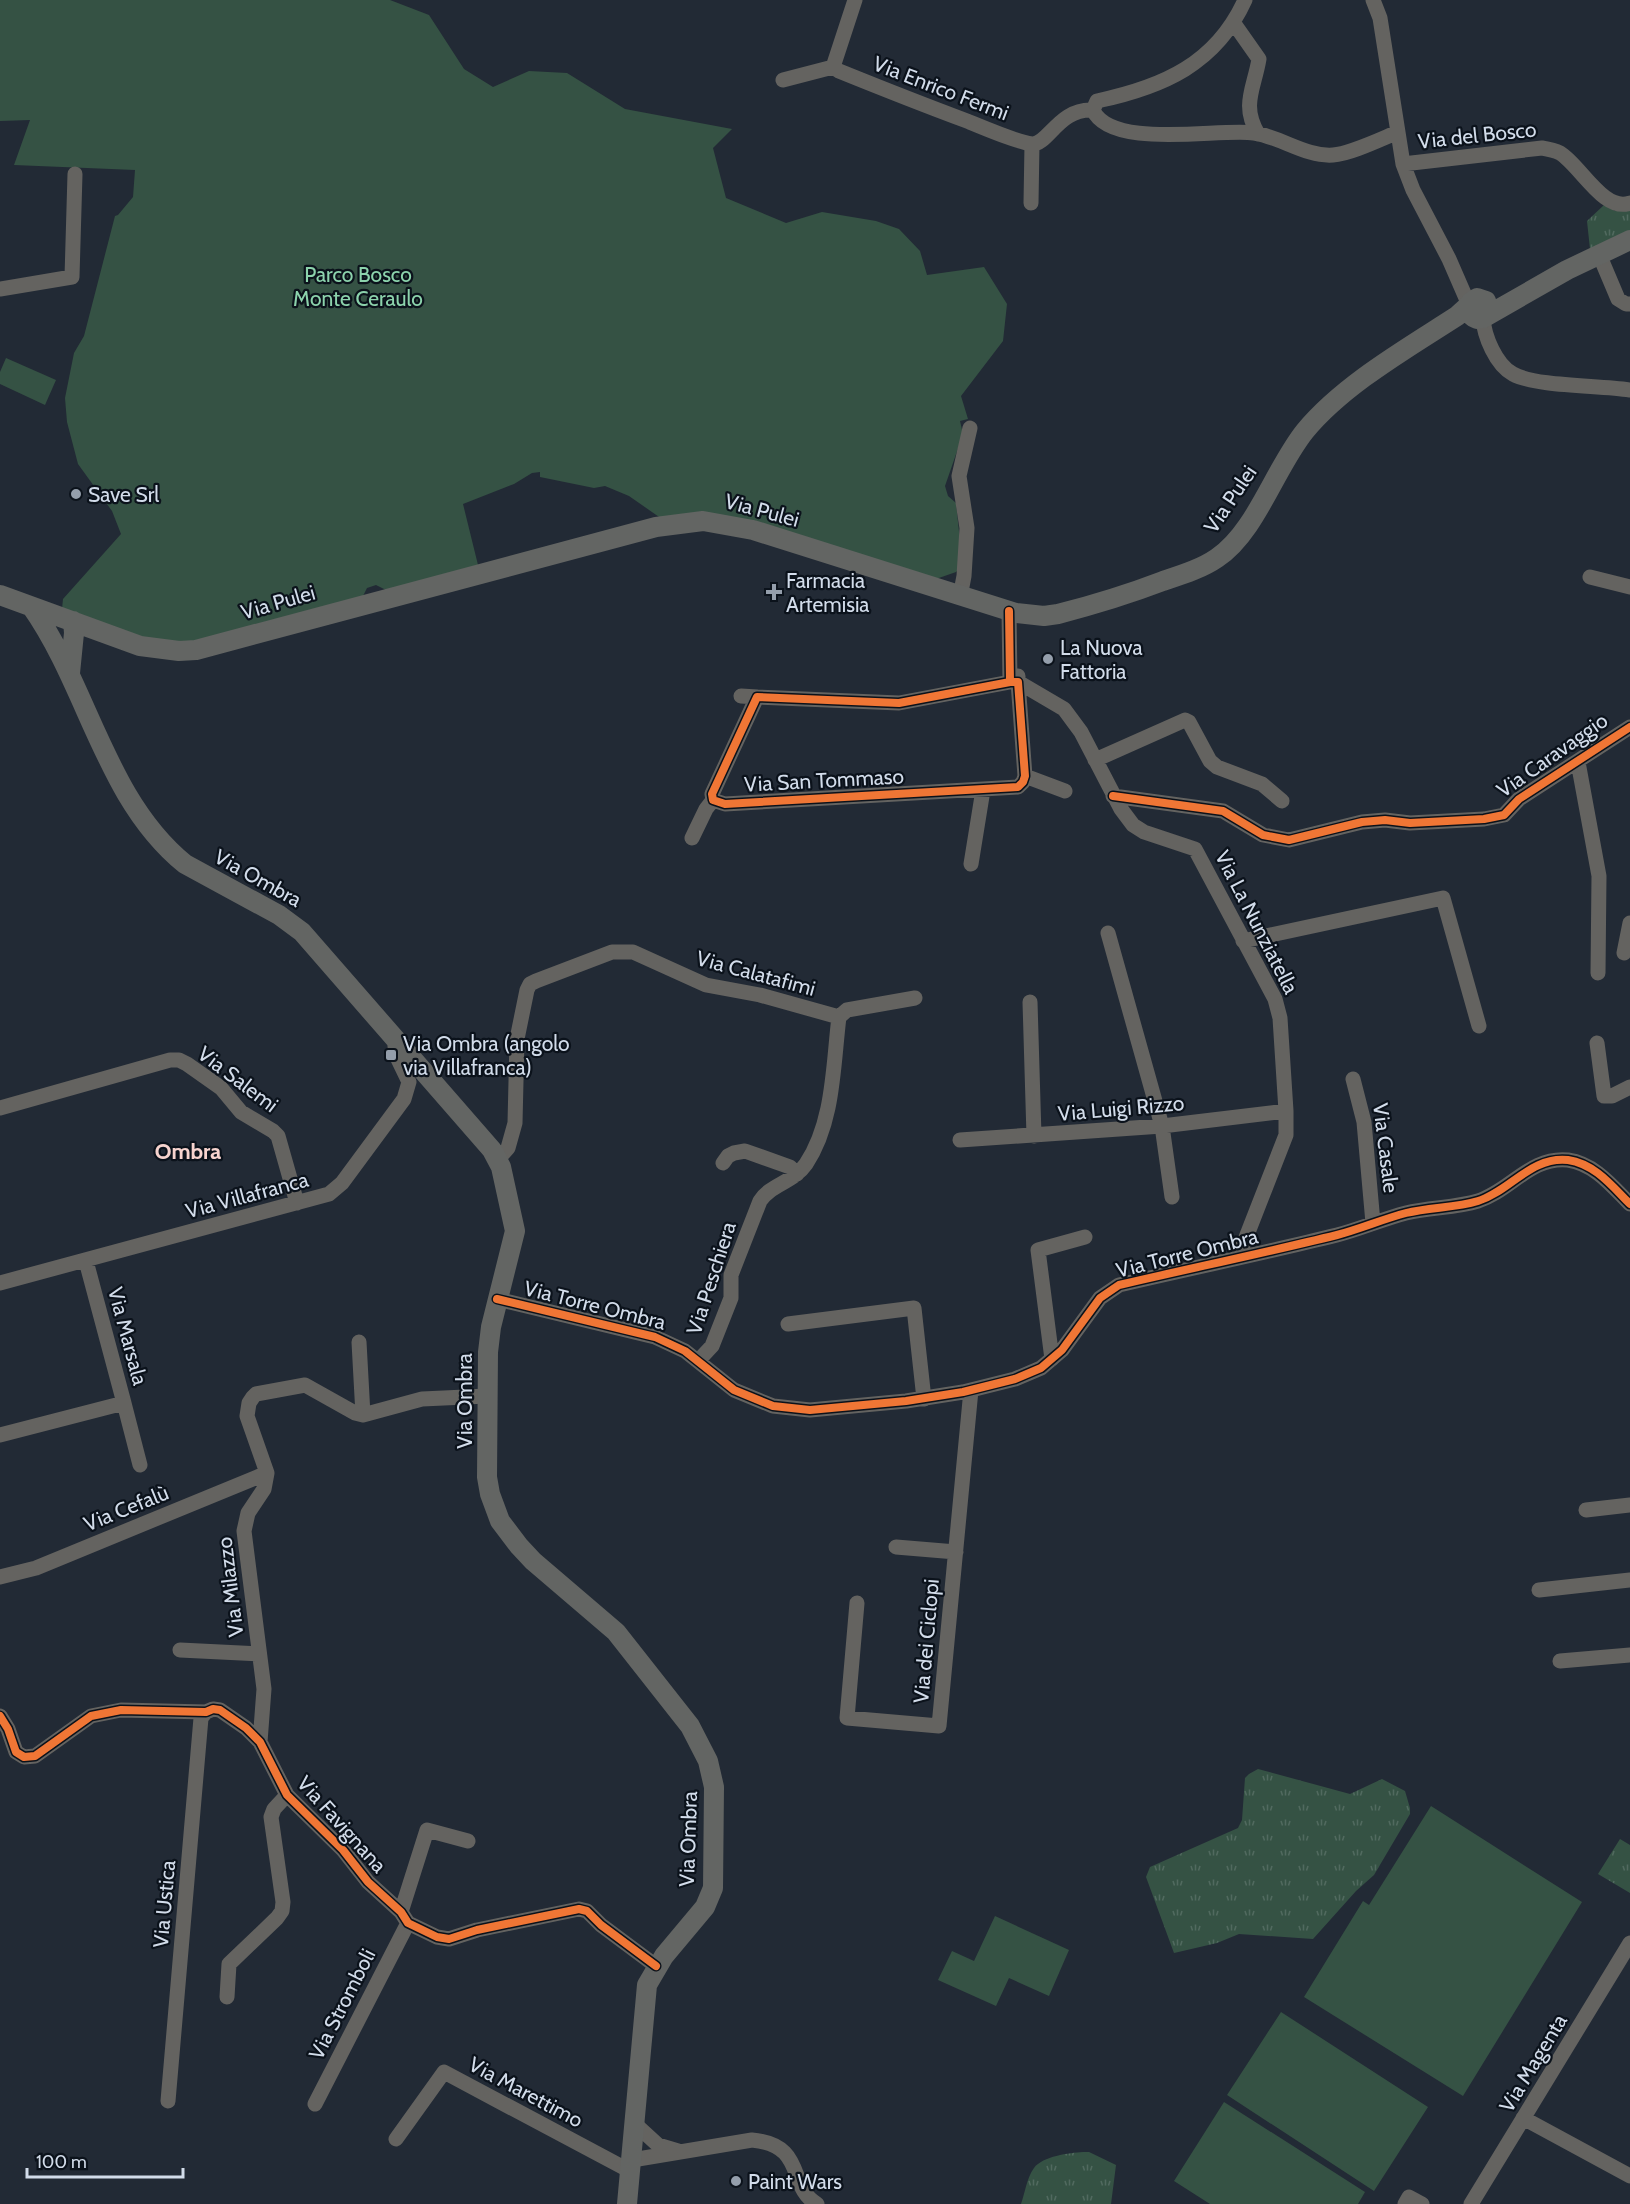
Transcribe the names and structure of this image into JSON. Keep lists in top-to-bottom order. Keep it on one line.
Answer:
{"streets":{"main road":["Via Pulei","Via Ombra"],"street":["Via Enrico Fermi","Via del Bosco","Via Caravaggio","Via San Tommaso","Via La Nunziatella","Via Calatafimi","Via Salemi","Via Luigi Rizzo","Via Casale","Via Villafranca","Via Torre Ombra","Via Peschiera","Via Marsala","Via Cefalù","Via Milazzo","Via dei Ciclopi","Via Favignana","Via Ustica","Via Stromboli","Via Magenta","Via Marettimo"]},"crossings":[["Via Caravaggio","Via La Nunziatella"],["Via Ombra","Via Calatafimi"],["Via Ombra","Via Villafranca"],["Via Ombra","Via Torre Ombra"],["Via Ombra","Via Favignana"],["Via Ombra","Via Marettimo"],["Via La Nunziatella","Via Luigi Rizzo"],["Via La Nunziatella","Via Torre Ombra"],["Via Calatafimi","Via Peschiera"],["Via Salemi","Via Villafranca"],["Via Casale","Via Torre Ombra"],["Via Villafranca","Via Marsala"],["Via Torre Ombra","Via Peschiera"],["Via Torre Ombra","Via dei Ciclopi"],["Via Cefalù","Via Milazzo"],["Via Milazzo","Via Favignana"],["Via Favignana","Via Ustica"],["Via Favignana","Via Stromboli"]],"districts":["Ombra"],"parks":["Parco Bosco Monte Ceraulo"],"places":{"other":["Save Srl","La Nuova Fattoria","Paint Wars"],"health":["Farmacia Artemisia"],"transit":["Via Ombra (angolo via Villafranca)"]},"scale_bar":"100 m"}
